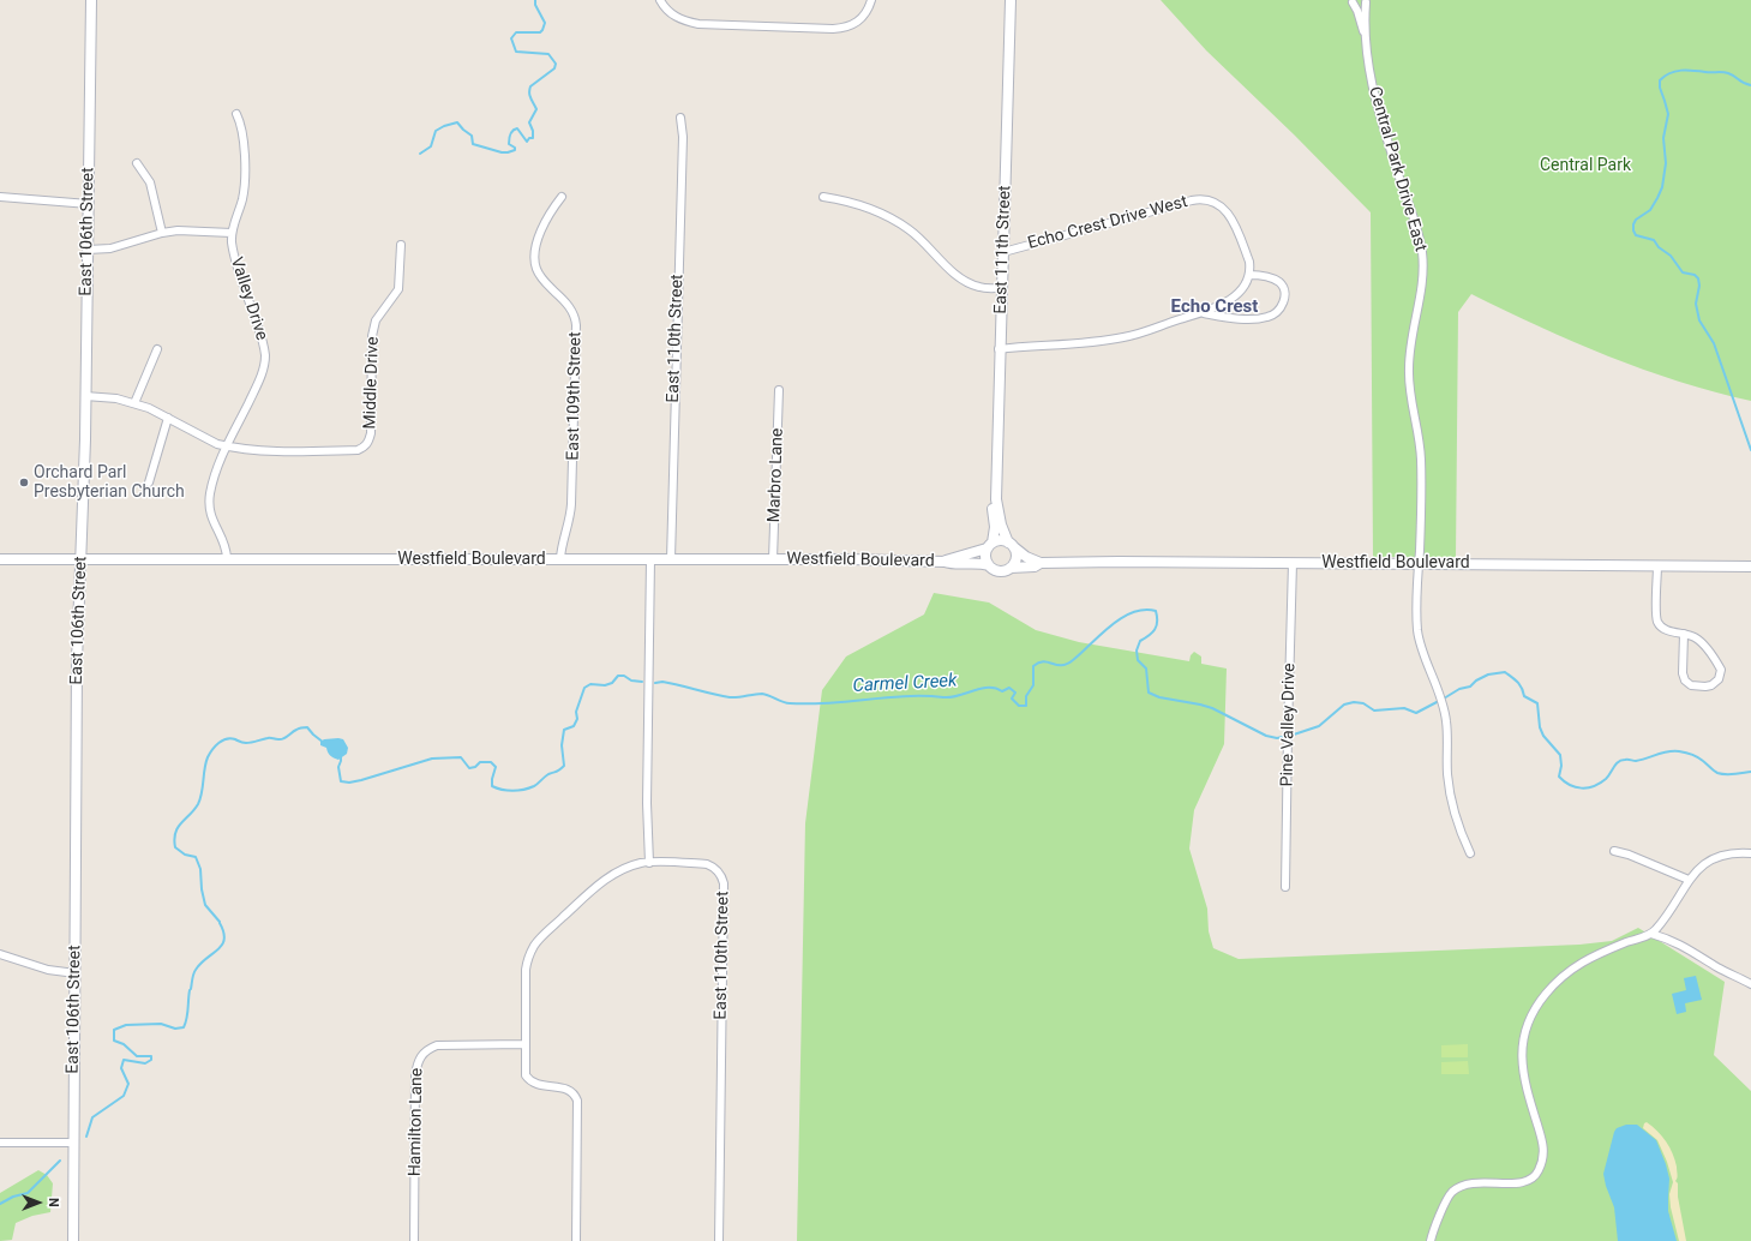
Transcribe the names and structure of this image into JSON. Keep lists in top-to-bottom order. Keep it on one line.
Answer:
{"streets":{"main road":["East 106th Street","East 111th Street","Westfield Boulevard"],"street":["Central Park Drive East","Echo Crest Drive West","Valley Drive","East 110th Street","Middle Drive","East 109th Street","Marbro Lane","Pine Valley Drive","Hamilton Lane"]},"crossings":[["Central Park Drive East","Westfield Boulevard"],["Echo Crest Drive West","East 111th Street"],["East 106th Street","Westfield Boulevard"],["East 111th Street","Westfield Boulevard"],["Valley Drive","Middle Drive"],["Valley Drive","Westfield Boulevard"],["East 110th Street","Westfield Boulevard"],["East 109th Street","Westfield Boulevard"],["Marbro Lane","Westfield Boulevard"],["Westfield Boulevard","Pine Valley Drive"]],"districts":["Echo Crest"],"water":["Carmel Creek"],"parks":["Central Park"],"places":["Orchard Parl Presbyterian Church"],"north":"right"}
